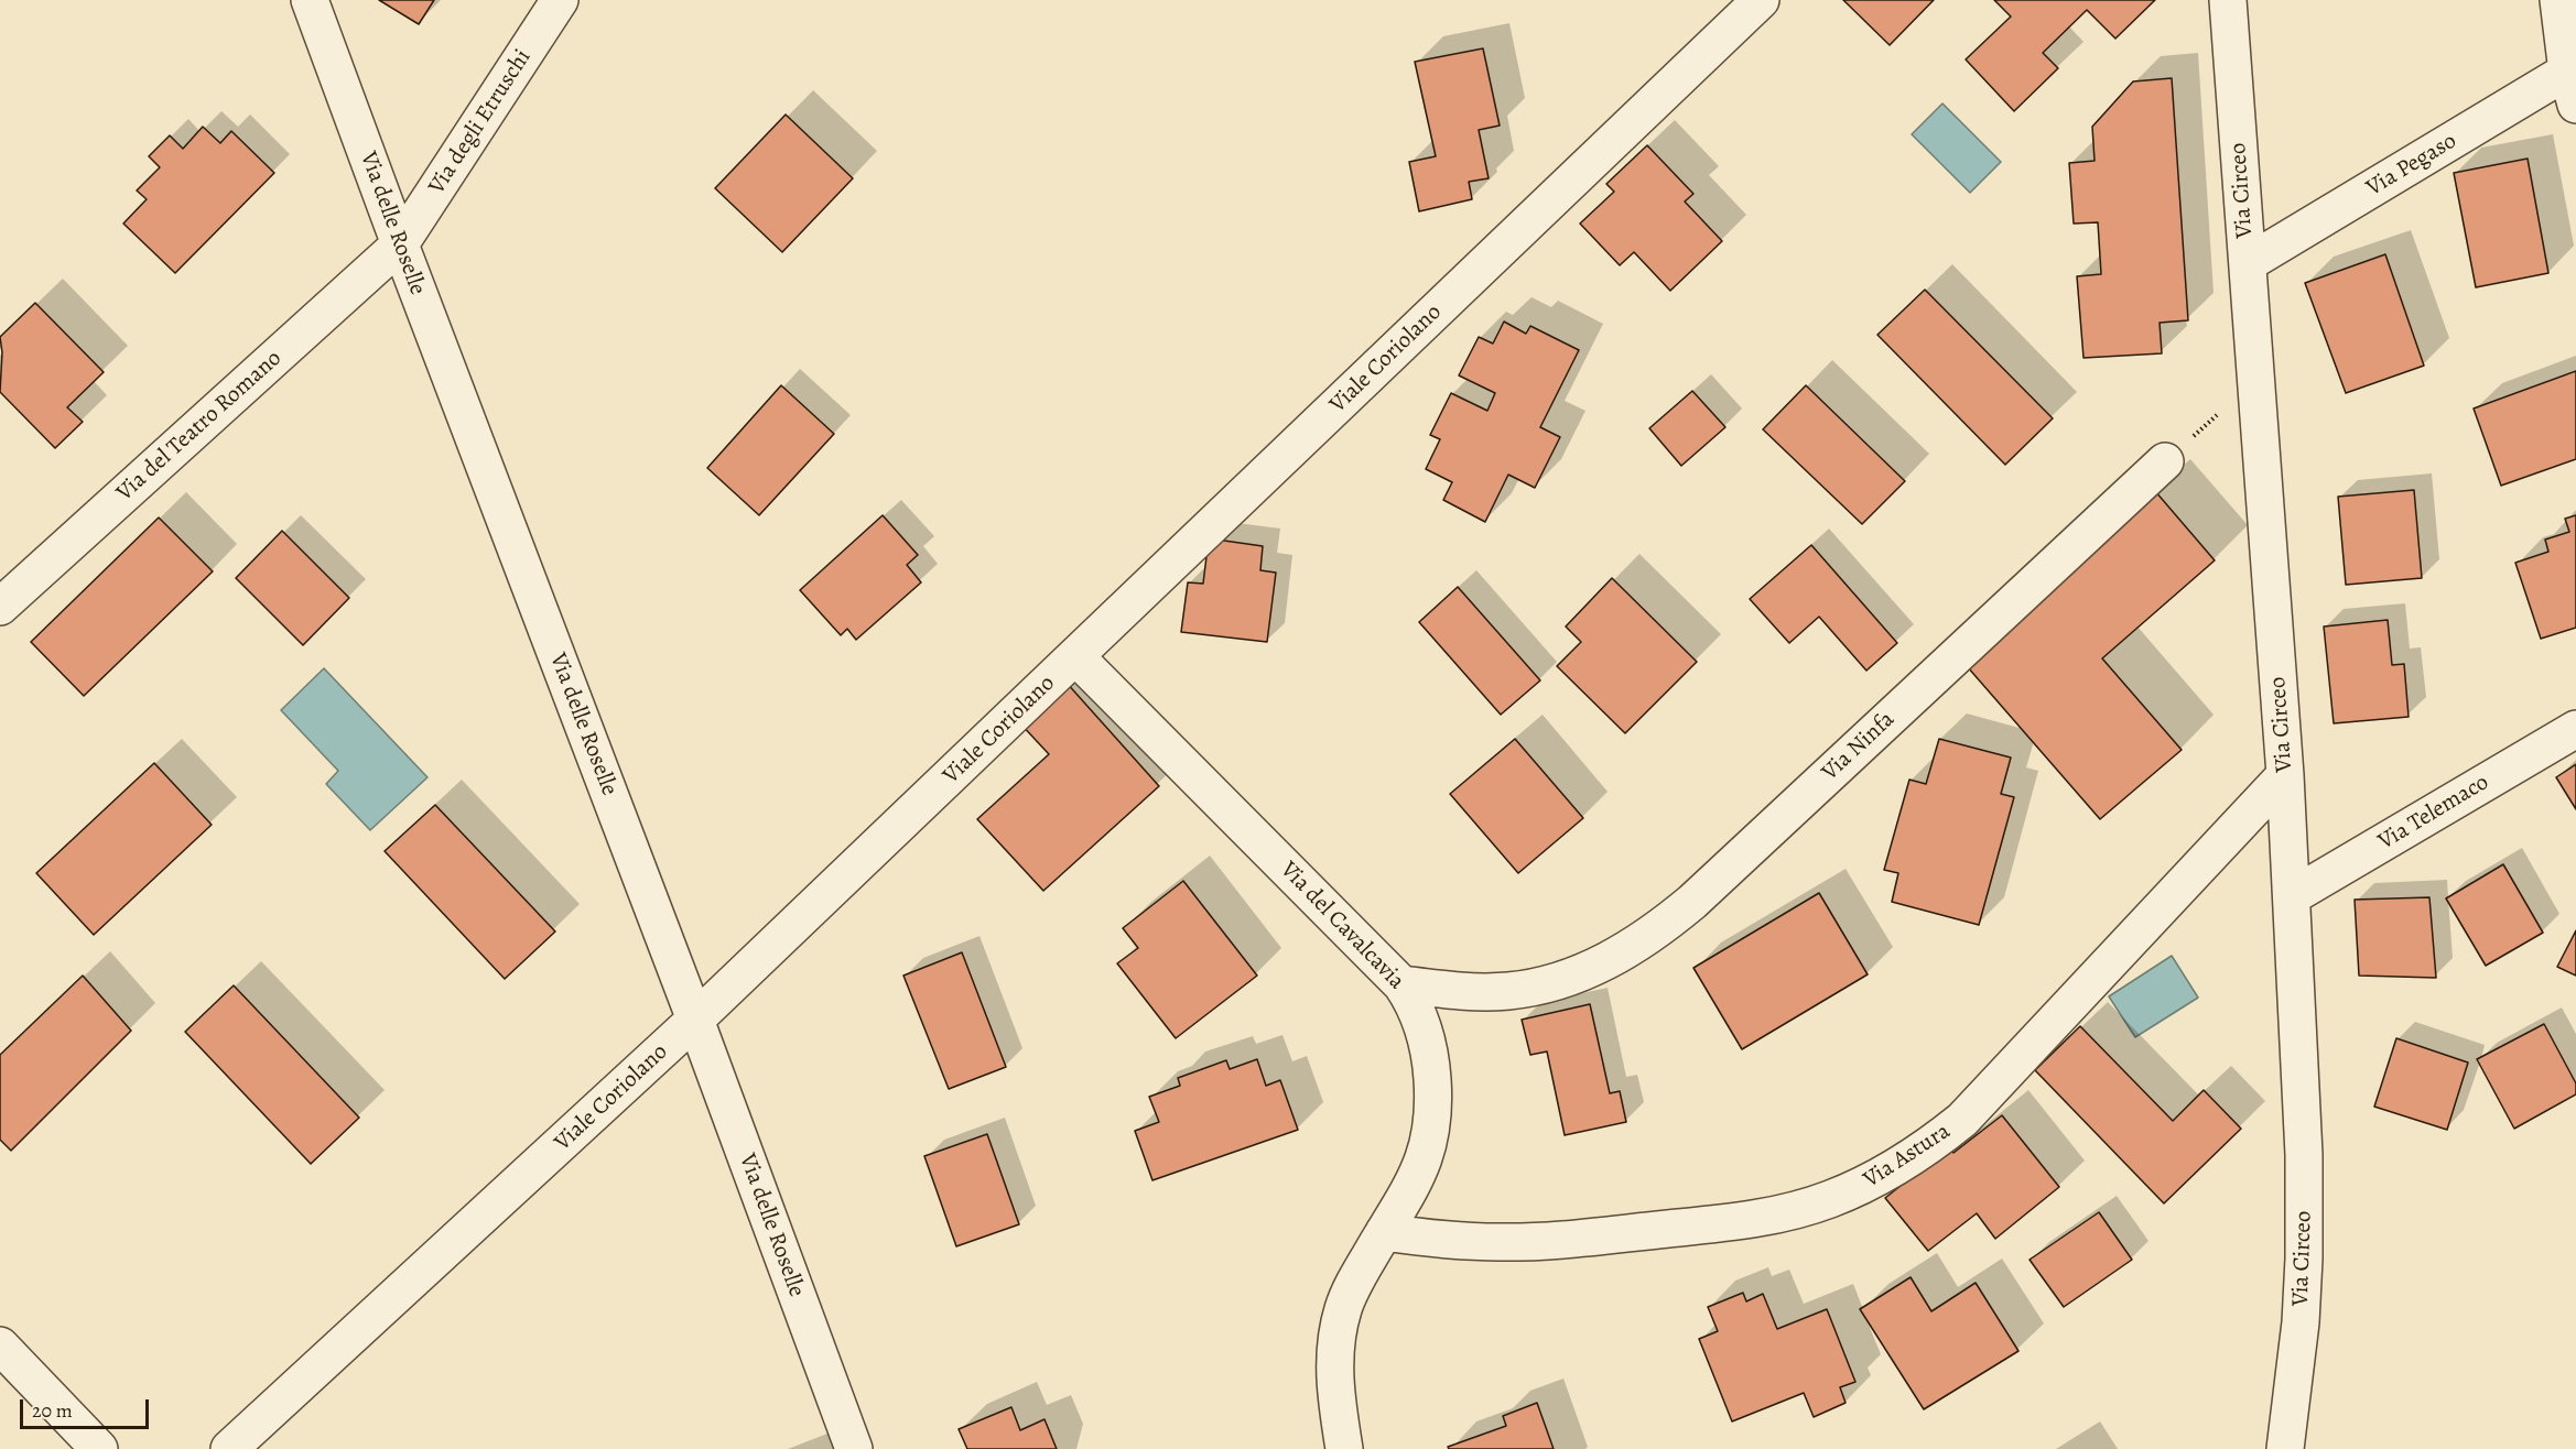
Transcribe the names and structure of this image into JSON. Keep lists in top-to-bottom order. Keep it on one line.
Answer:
{"streets":{"street":["Via degli Etruschi","Via Pegaso","Via Circeo","Via delle Roselle","Viale Coriolano","Via del Teatro Romano","Via Ninfa","Via Telemaco","Via del Cavalcavia","Via Astura"]},"crossings":[["Via degli Etruschi","Via delle Roselle"],["Via degli Etruschi","Via del Teatro Romano"],["Via Pegaso","Via Circeo"],["Via Circeo","Via Telemaco"],["Via Circeo","Via Astura"],["Via delle Roselle","Viale Coriolano"],["Via delle Roselle","Via del Teatro Romano"],["Viale Coriolano","Via del Cavalcavia"],["Via Ninfa","Via del Cavalcavia"],["Via del Cavalcavia","Via Astura"]],"scale_bar":"20 m"}
